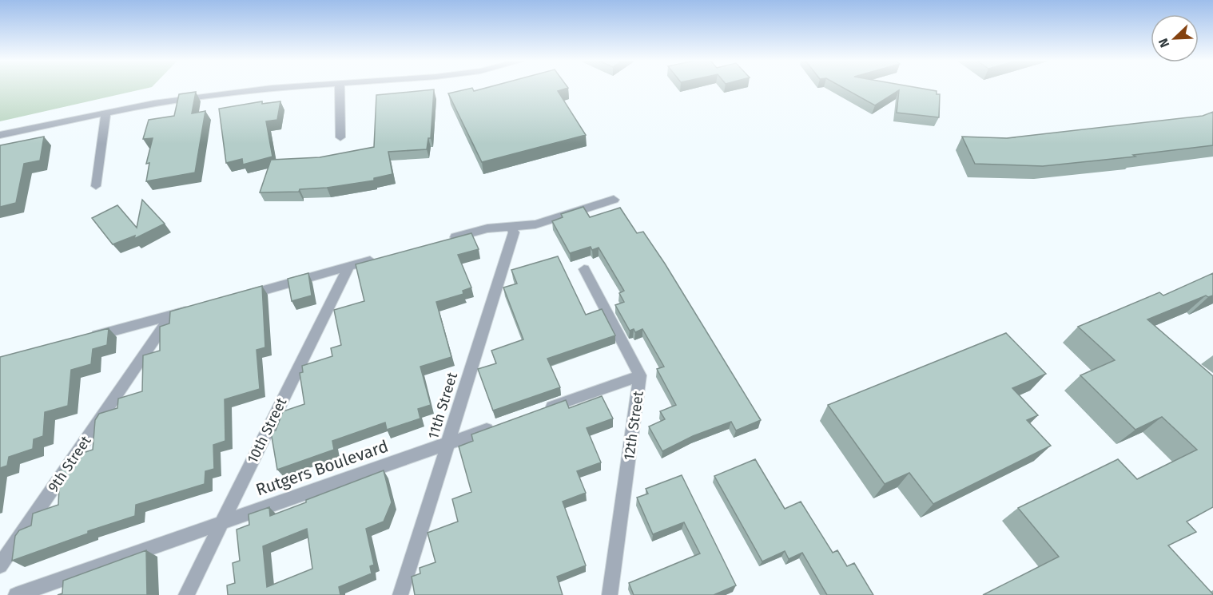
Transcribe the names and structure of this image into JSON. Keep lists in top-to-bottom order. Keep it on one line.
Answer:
{"streets":{"street":["11th Street","12th Street","10th Street","9th Street","Rutgers Boulevard"]},"crossings":[["11th Street","Rutgers Boulevard"],["10th Street","Rutgers Boulevard"]],"north":"bottom left"}
